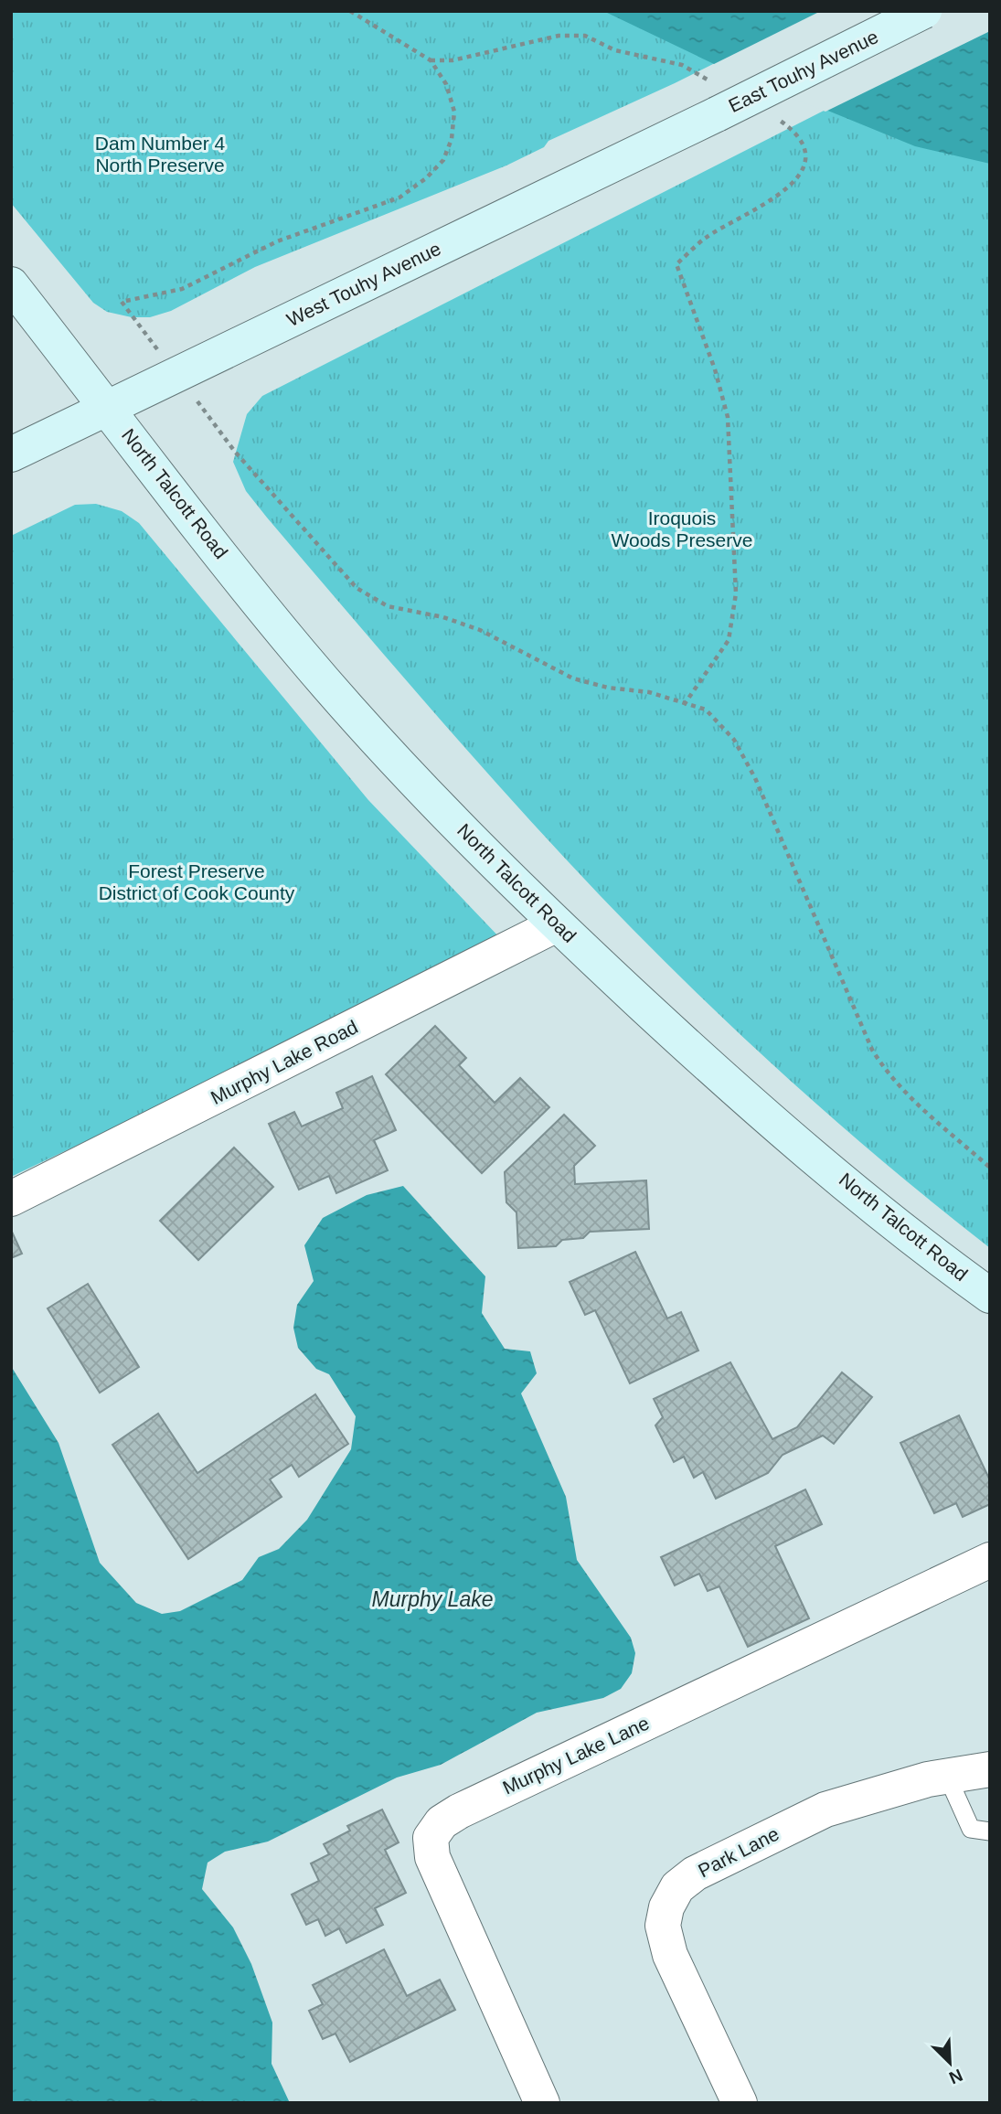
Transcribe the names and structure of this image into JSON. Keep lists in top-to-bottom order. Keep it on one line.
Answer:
{"streets":{"main road":["East Touhy Avenue","West Touhy Avenue","North Talcott Road"],"street":["Murphy Lake Road","Murphy Lake Lane","Park Lane"]},"crossings":[["East Touhy Avenue","West Touhy Avenue"],["West Touhy Avenue","North Talcott Road"],["North Talcott Road","Murphy Lake Road"]],"water":["Murphy Lake"],"parks":["Dam Number 4 North Preserve","Iroquois Woods Preserve","Forest Preserve District of Cook County"],"north":"bottom right"}
